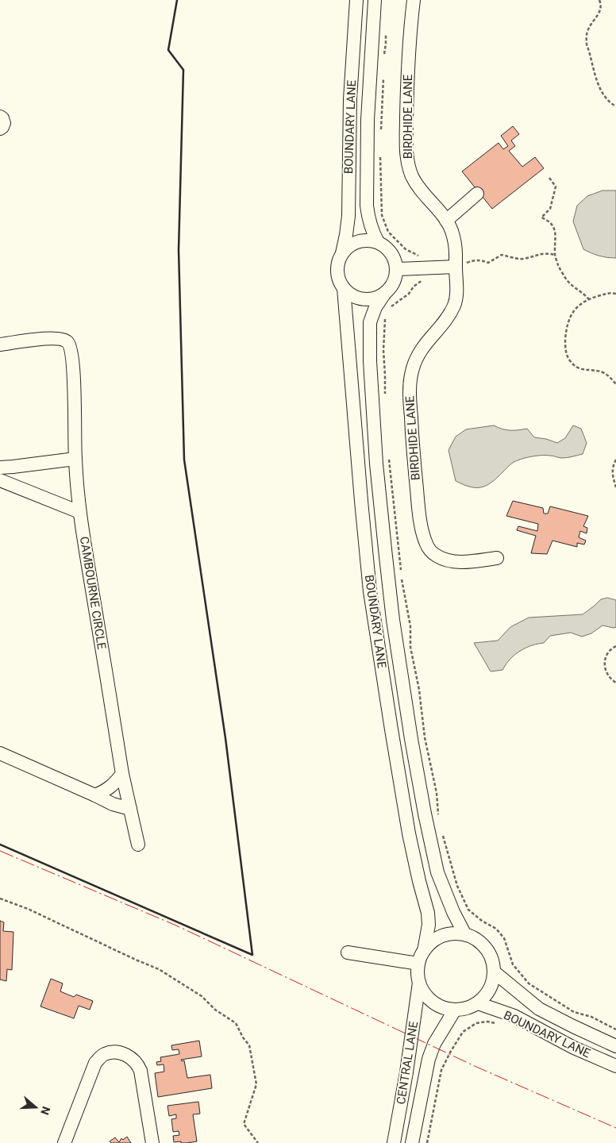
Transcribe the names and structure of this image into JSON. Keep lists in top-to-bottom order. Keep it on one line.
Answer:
{"streets":{"street":["BIRDHIDE LANE","BOUNDARY LANE","CAMBOURNE CIRCLE","CENTRAL LANE"]},"crossings":[["BOUNDARY LANE","CENTRAL LANE"]],"north":"right"}
